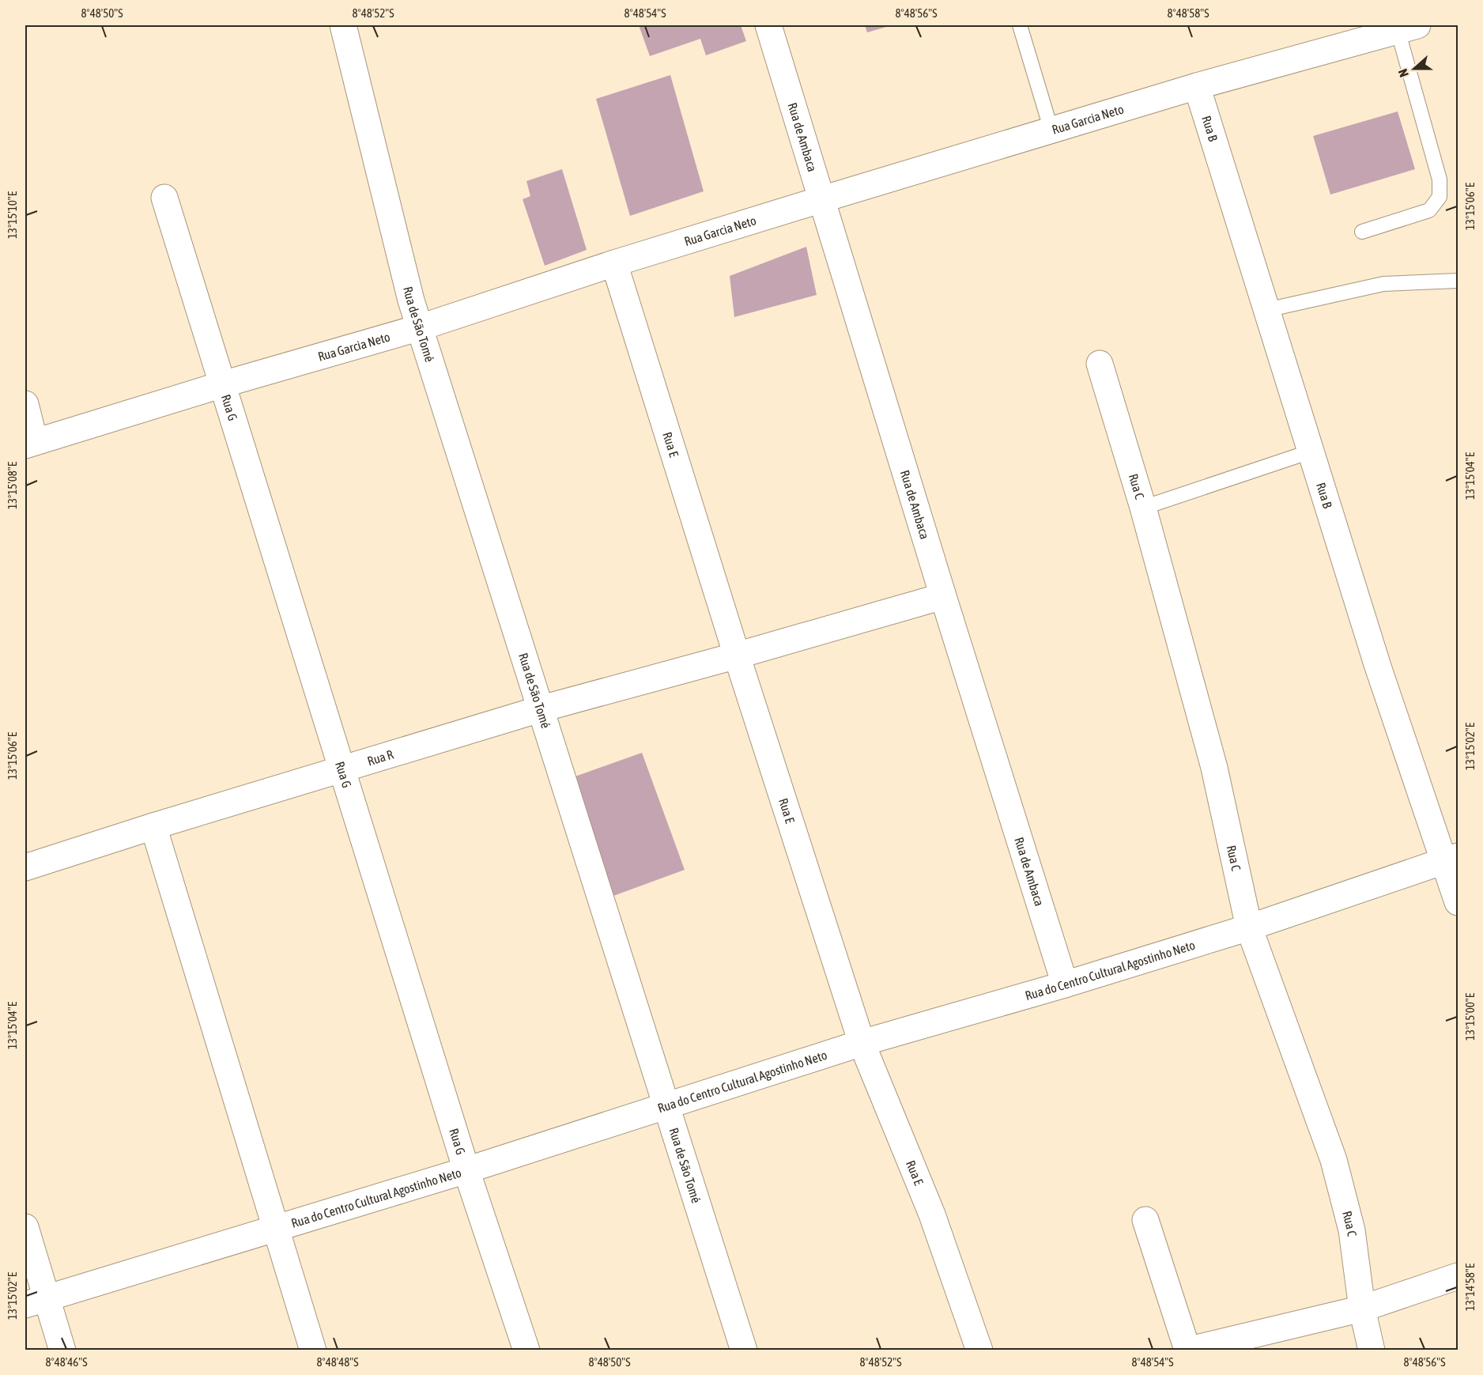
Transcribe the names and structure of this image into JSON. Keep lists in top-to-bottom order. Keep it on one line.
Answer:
{"streets":{"street":["Rua Garcia Neto","Rua B","Rua de Ambaca","Rua de São Tomé","Rua G","Rua E","Rua C","Rua R","Rua do Centro Cultural Agostinho Neto"]},"crossings":[["Rua Garcia Neto","Rua B"],["Rua Garcia Neto","Rua de Ambaca"],["Rua Garcia Neto","Rua de São Tomé"],["Rua Garcia Neto","Rua G"],["Rua Garcia Neto","Rua E"],["Rua B","Rua do Centro Cultural Agostinho Neto"],["Rua de Ambaca","Rua R"],["Rua de Ambaca","Rua do Centro Cultural Agostinho Neto"],["Rua de São Tomé","Rua R"],["Rua de São Tomé","Rua do Centro Cultural Agostinho Neto"],["Rua G","Rua R"],["Rua G","Rua do Centro Cultural Agostinho Neto"],["Rua E","Rua R"],["Rua E","Rua do Centro Cultural Agostinho Neto"],["Rua C","Rua do Centro Cultural Agostinho Neto"]],"north":"left","coordinates":["8°48'50\"S","8°48'52\"S","8°48'54\"S","8°48'56\"S","8°48'58\"S","13°15'06\"E","13°15'10\"E","13°15'04\"E","13°15'08\"E","13°15'02\"E","13°15'00\"E","13°14'58\"E","8°48'46\"S","8°48'48\"S"]}
